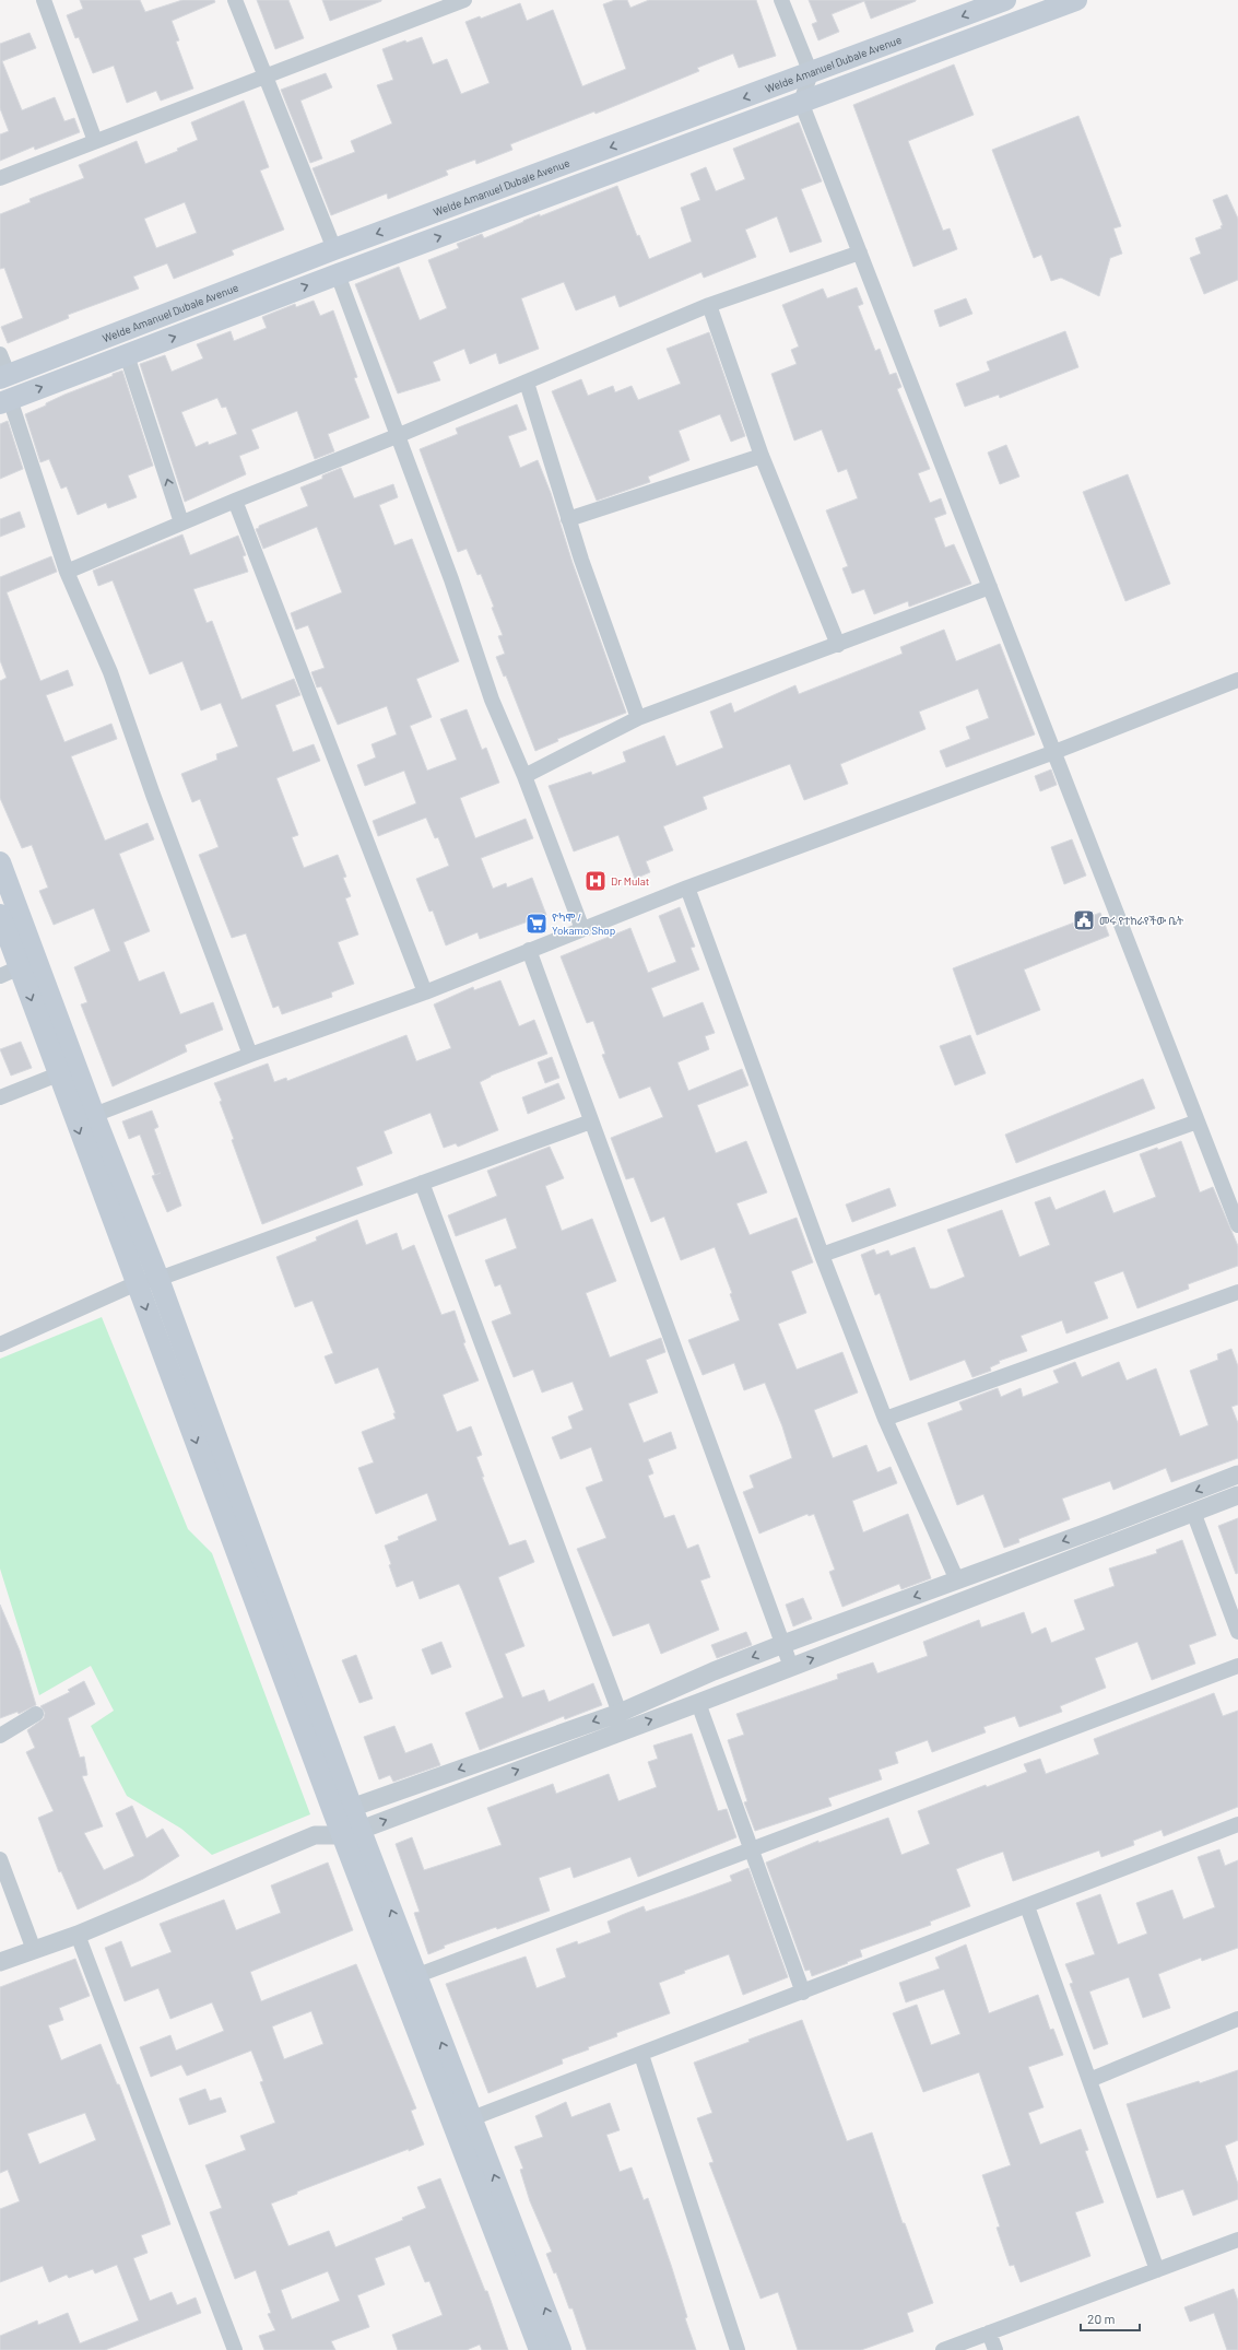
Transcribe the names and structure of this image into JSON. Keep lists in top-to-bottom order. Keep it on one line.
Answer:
{"streets":{"main road":["Welde Amanuel Dubale Avenue"]},"places":{"hospital":["Dr Mulat"],"public building":["መሩ የተከራየችው ቤት"],"supermarket":["ዮካሞ / Yokamo Shop"]},"scale_bar":"20 m"}
